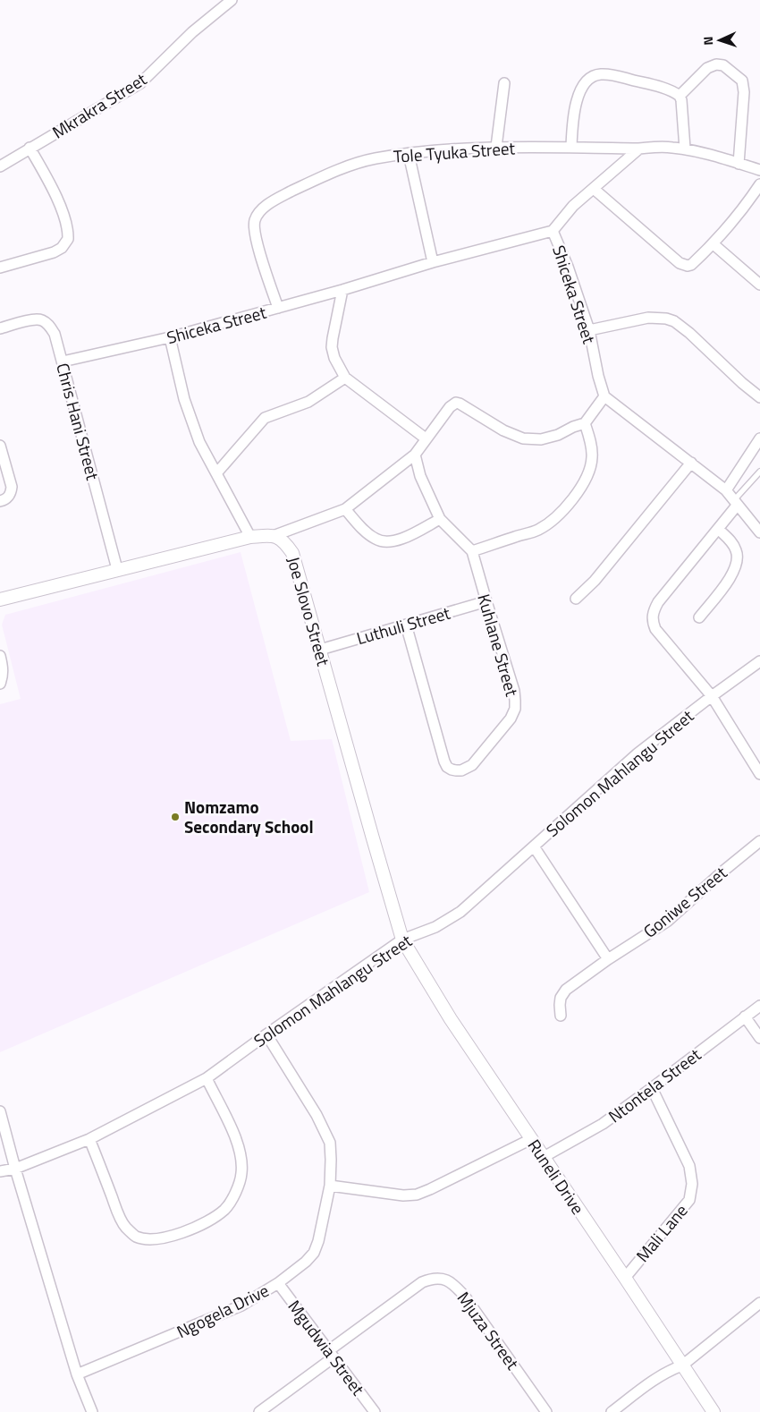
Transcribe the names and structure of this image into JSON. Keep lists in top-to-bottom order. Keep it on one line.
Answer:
{"streets":{"street":["Mkrakra Street","Tole Tyuka Street","Shiceka Street","Chris Hani Street","Joe Slovo Street","Luthuli Street","Kuhlane Street","Solomon Mahlangu Street","Goniwe Street","Ntontela Street","Runeli Drive","Mali Lane","Ngogela Drive","Mjuza Street","Mgudwia Street"]},"crossings":[["Tole Tyuka Street","Shiceka Street"],["Shiceka Street","Chris Hani Street"],["Joe Slovo Street","Luthuli Street"],["Joe Slovo Street","Solomon Mahlangu Street"],["Joe Slovo Street","Runeli Drive"],["Luthuli Street","Kuhlane Street"],["Solomon Mahlangu Street","Runeli Drive"],["Solomon Mahlangu Street","Ngogela Drive"],["Ntontela Street","Runeli Drive"],["Ntontela Street","Mali Lane"],["Runeli Drive","Mali Lane"],["Ngogela Drive","Mgudwia Street"],["Mjuza Street","Mgudwia Street"]],"places":["Nomzamo Secondary School"],"north":"left"}
